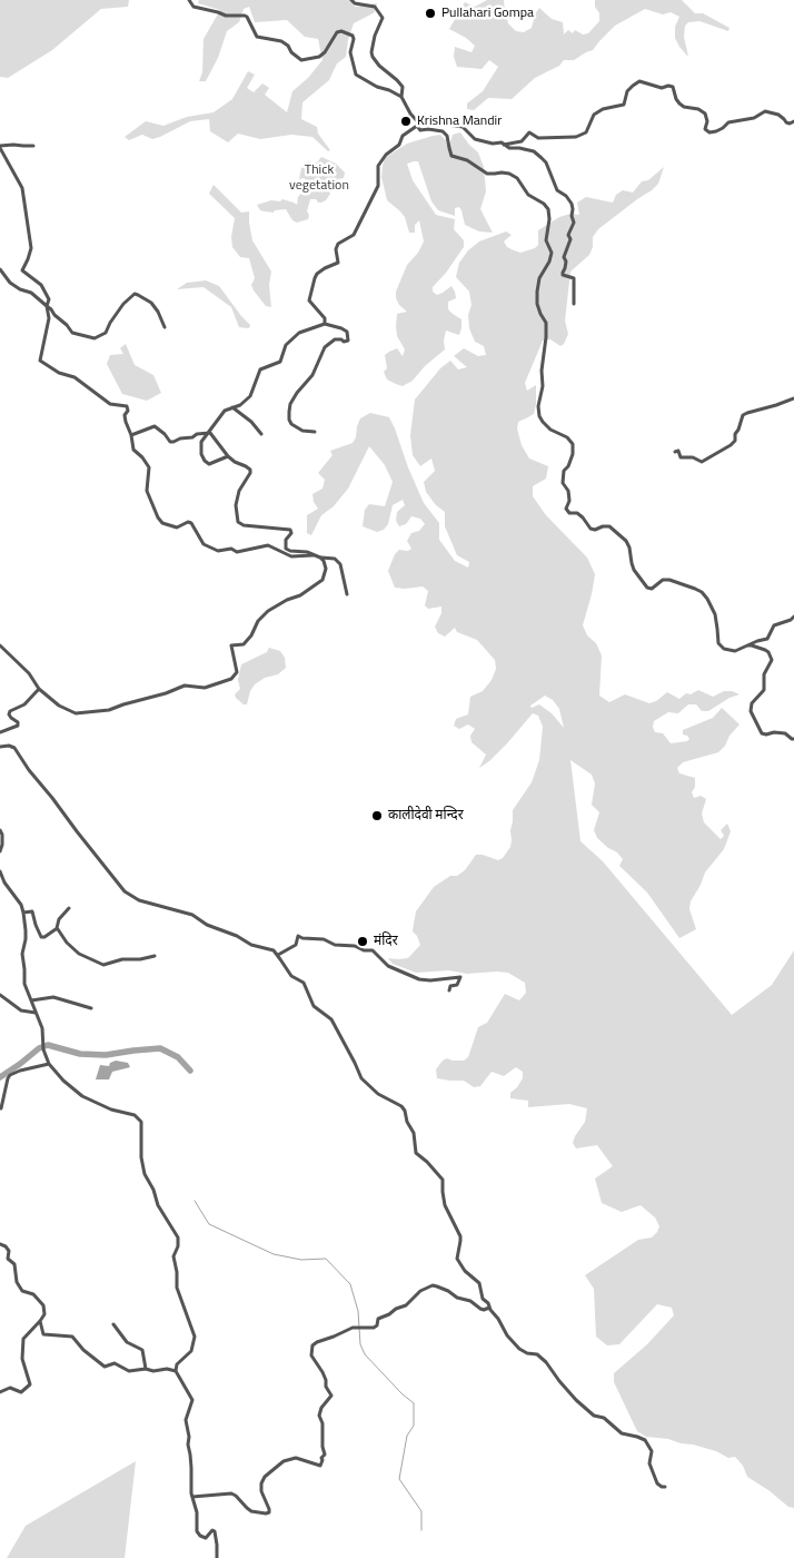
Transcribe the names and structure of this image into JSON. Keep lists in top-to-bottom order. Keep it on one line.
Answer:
{"parks":["Thick vegetation"],"places":["Pullahari Gompa","Krishna Mandir","कालीदेवी मन्दिर","मंदिर"]}
